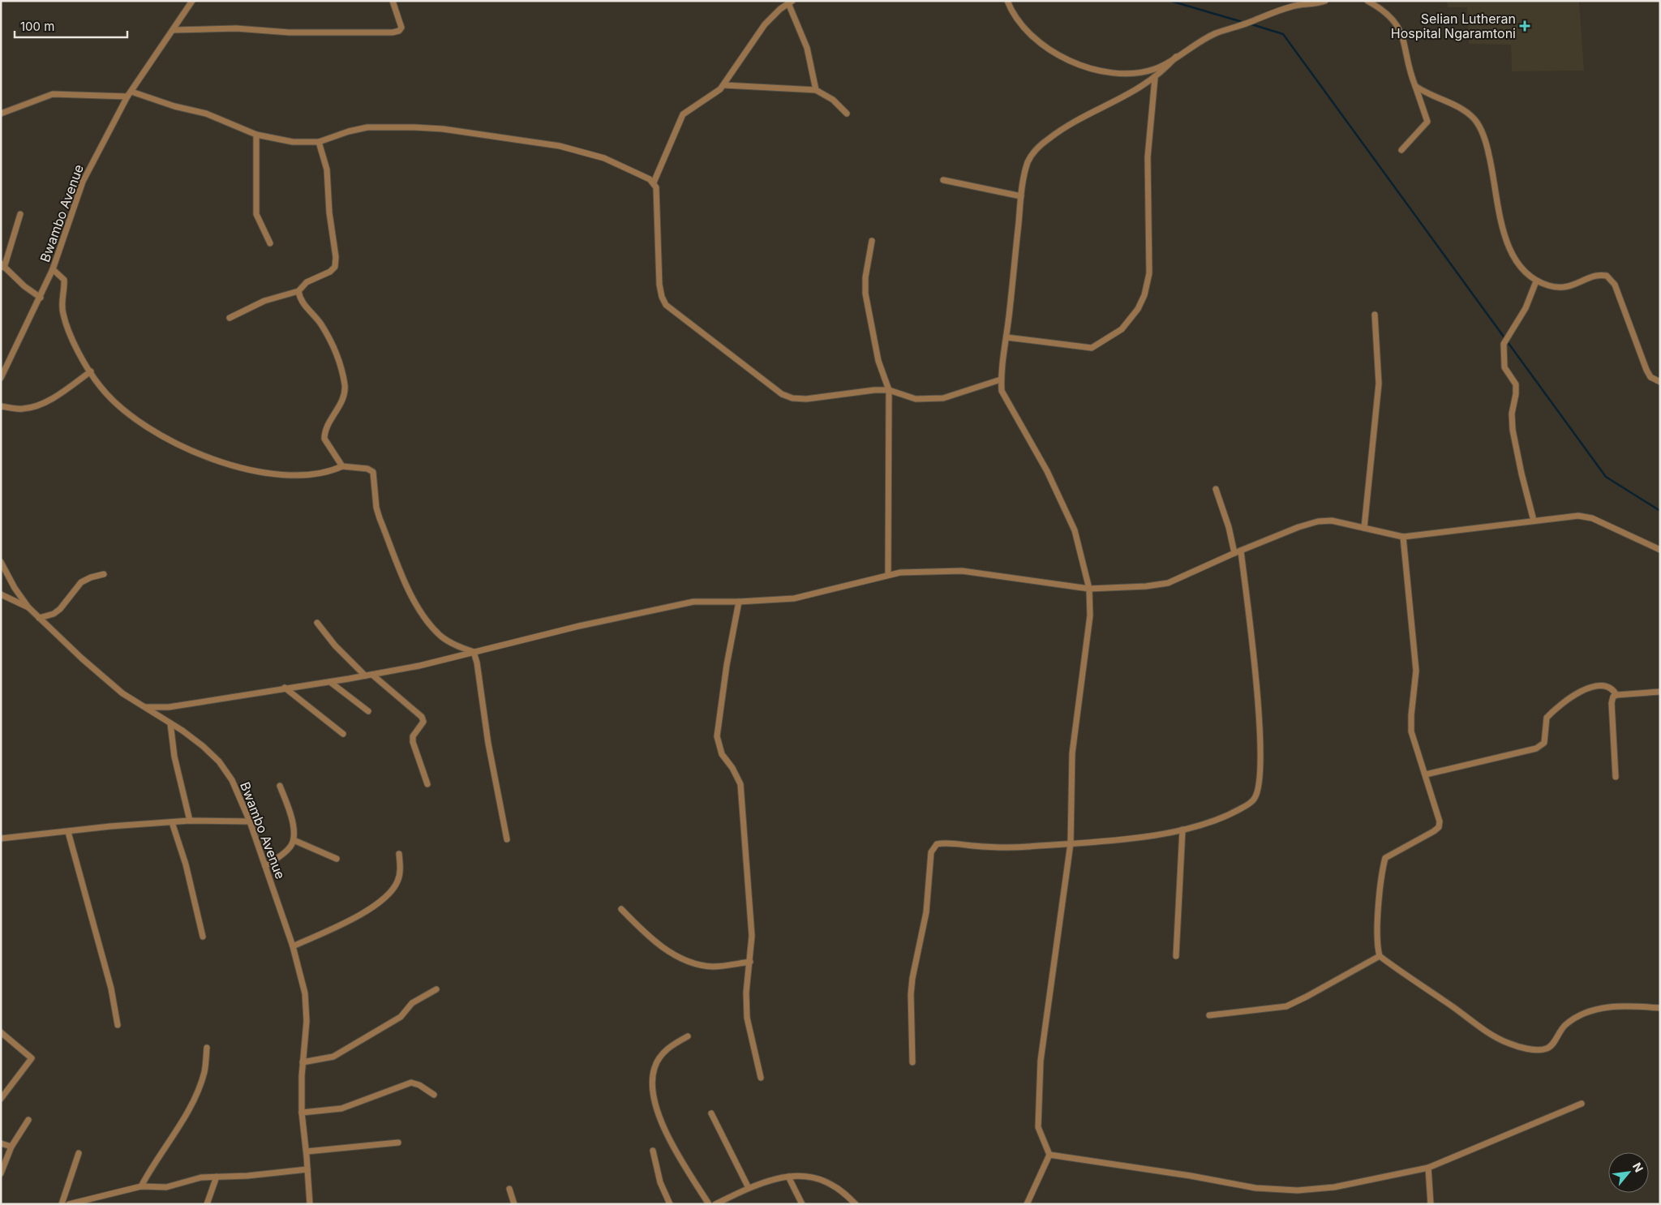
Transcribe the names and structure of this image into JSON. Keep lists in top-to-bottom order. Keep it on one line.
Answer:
{"streets":{"street":["Bwambo Avenue"]},"places":{"health":["Selian Lutheran Hospital Ngaramtoni"]},"scale_bar":"100 m","north":"top right"}
